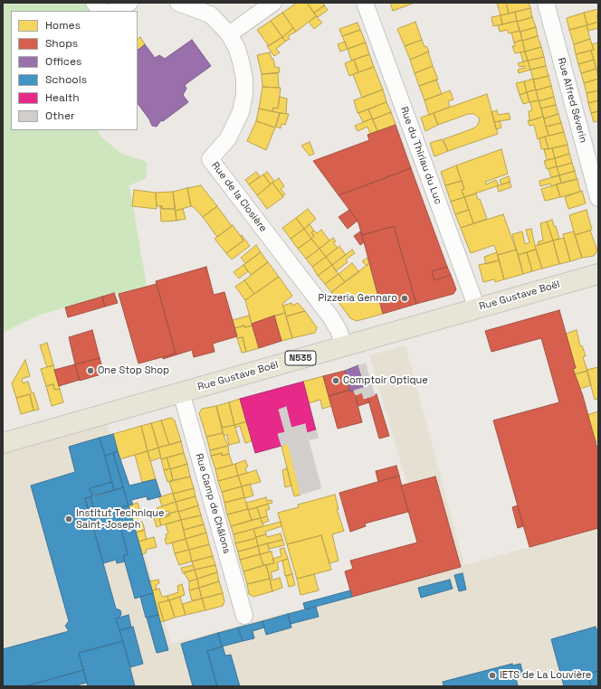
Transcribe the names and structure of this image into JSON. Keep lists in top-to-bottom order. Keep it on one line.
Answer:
{"streets":{"main road":["Rue Gustave Boël","N535"],"street":["Rue Alfred Séverin","Rue du Thiriau du Luc","Rue de la Closière","Rue Camp de Châlons"]},"crossings":[["Rue du Thiriau du Luc","Rue Gustave Boël"],["Rue de la Closière","Rue Gustave Boël"],["Rue Gustave Boël","Rue Camp de Châlons"]],"places":["Pizzeria Gennaro","One Stop Shop","Comptoir Optique","Institut Technique Saint-Joseph","IETS de La Louvière"],"legend":["Homes","Shops","Offices","Schools","Health","Other"]}
